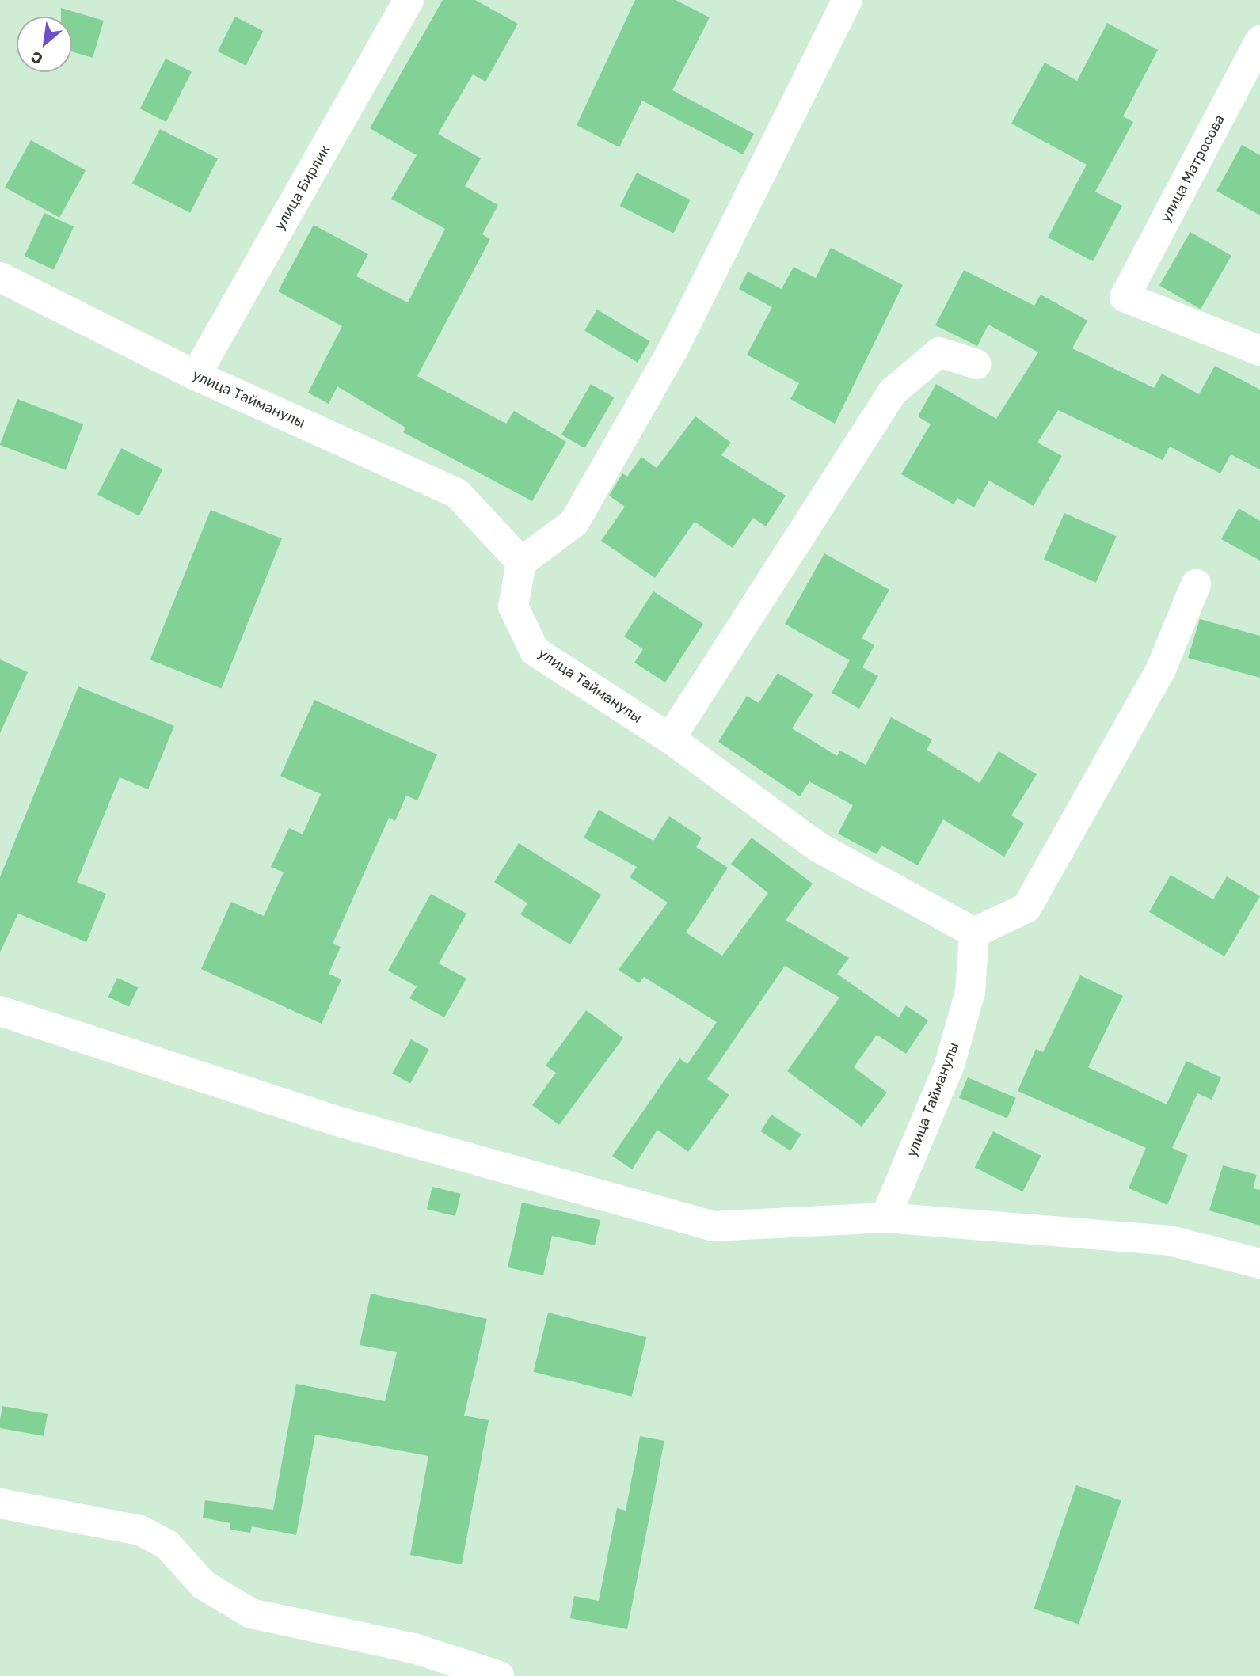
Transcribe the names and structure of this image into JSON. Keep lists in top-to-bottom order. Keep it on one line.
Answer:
{"streets":{"street":["улица Матросова","улица Бирлик","улица Тайманулы"]},"crossings":[["улица Бирлик","улица Тайманулы"]],"north":"bottom left"}
